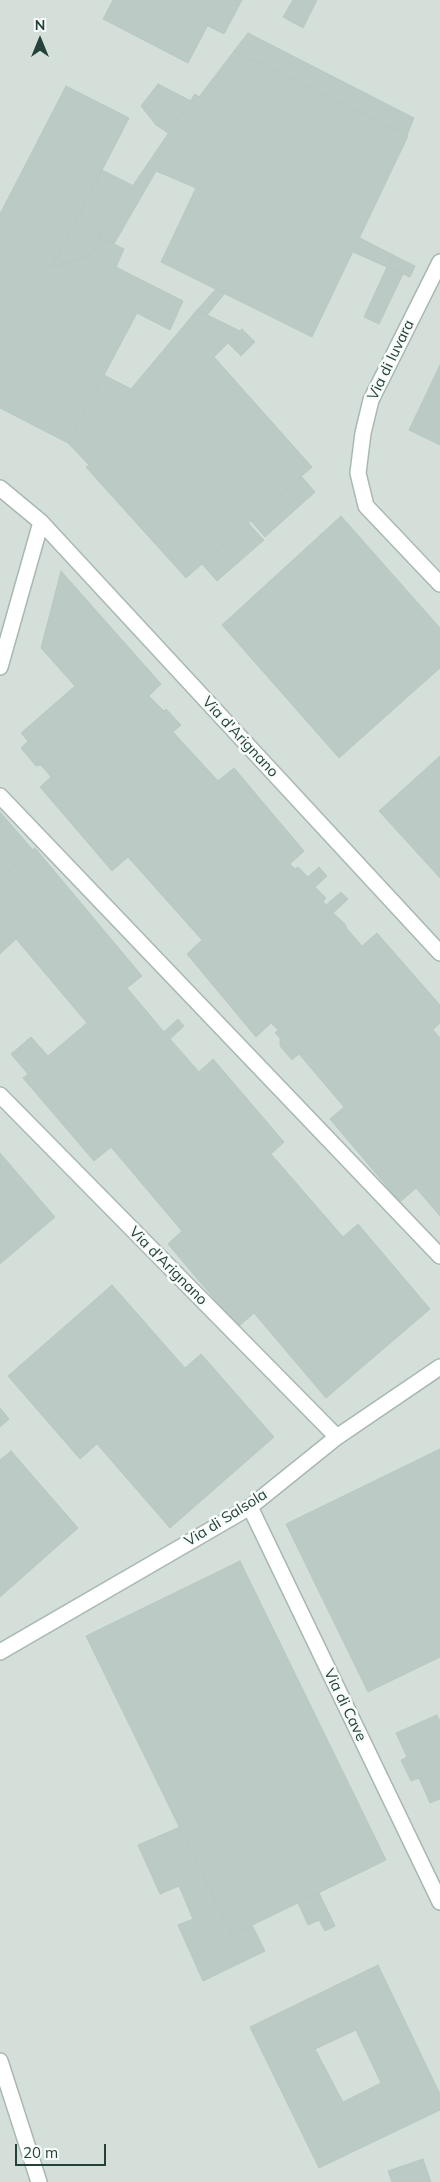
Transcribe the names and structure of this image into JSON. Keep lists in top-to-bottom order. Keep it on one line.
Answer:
{"streets":{"street":["Via di Iuvara","Via d'Arignano","Via di Salsola","Via di Cave"]},"crossings":[["Via d'Arignano","Via di Salsola"],["Via di Salsola","Via di Cave"]],"scale_bar":"20 m","north":"top"}
